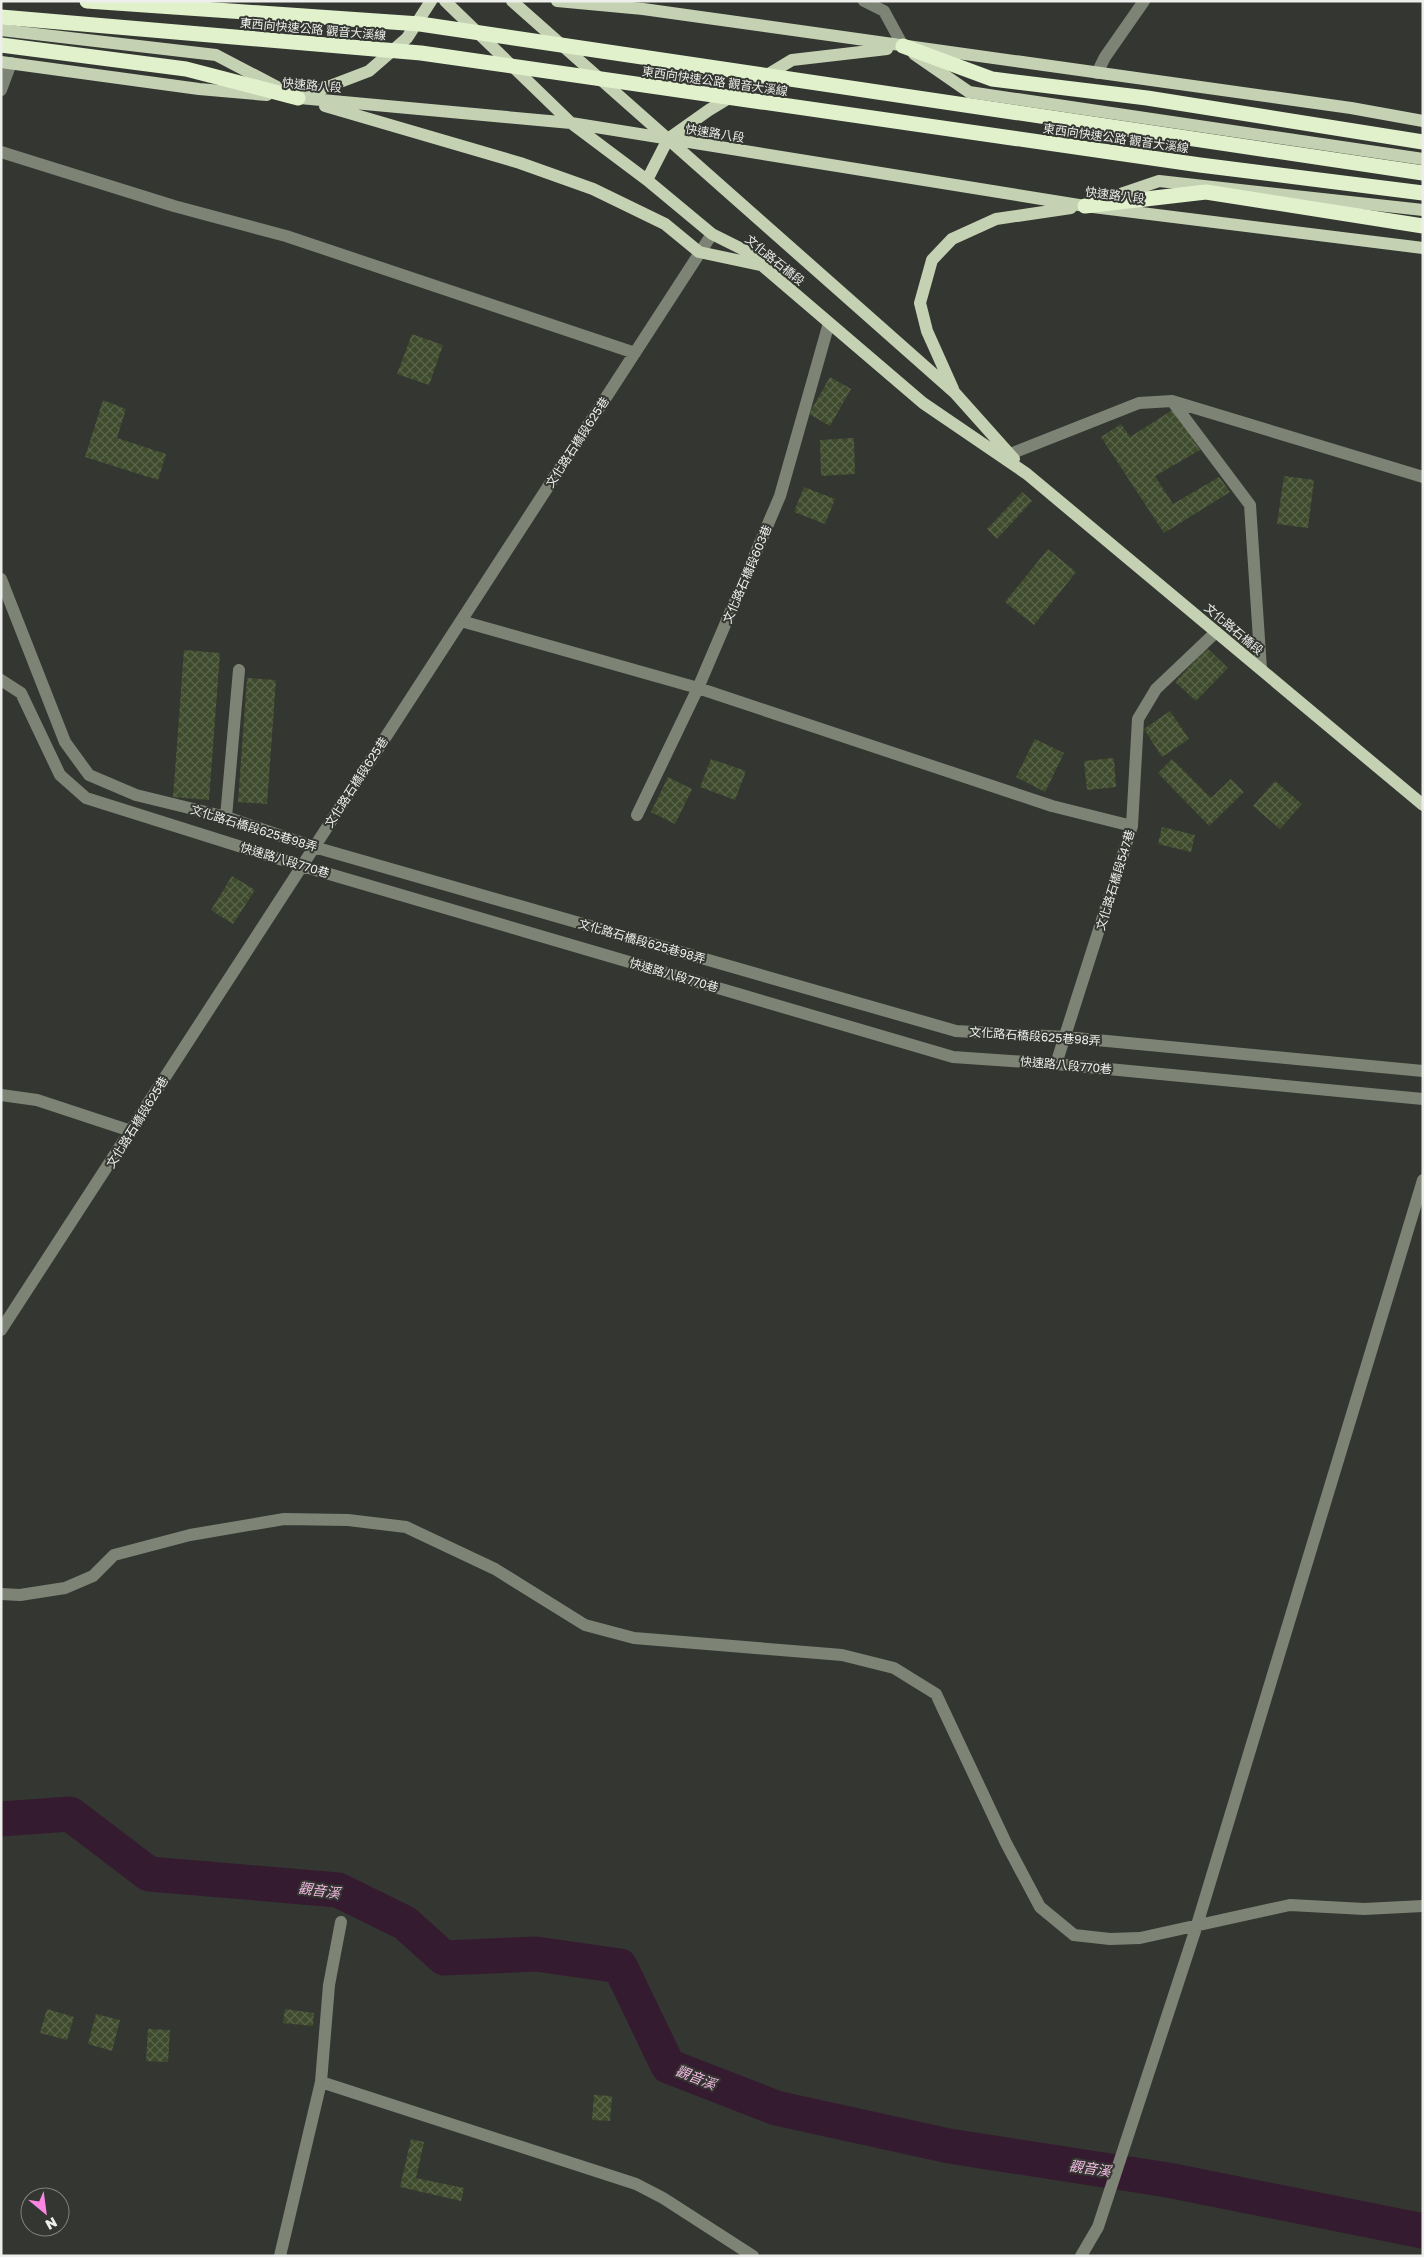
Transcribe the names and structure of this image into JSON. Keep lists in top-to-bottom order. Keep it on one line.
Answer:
{"streets":{"highway":["東西向快速公路 觀音大溪線"],"main road":["快速路八段","文化路石橋段"],"street":["文化路石橋段625巷","文化路石橋段603巷","文化路石橋段625巷98弄","快速路八段770巷","文化路石橋段547巷"]},"crossings":[["快速路八段","文化路石橋段"],["文化路石橋段","文化路石橋段625巷"],["文化路石橋段","文化路石橋段603巷"],["文化路石橋段","文化路石橋段547巷"],["文化路石橋段625巷","文化路石橋段625巷98弄"],["文化路石橋段625巷","快速路八段770巷"],["文化路石橋段625巷98弄","文化路石橋段547巷"],["快速路八段770巷","文化路石橋段547巷"]],"water":["觀音溪"],"north":"bottom right"}
